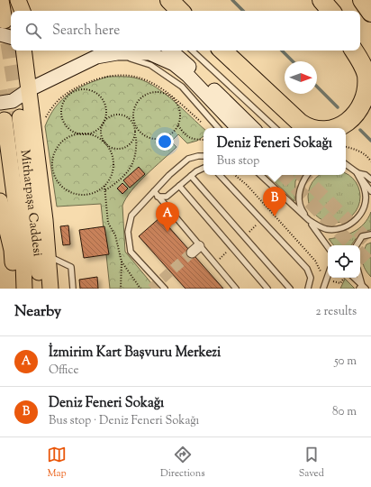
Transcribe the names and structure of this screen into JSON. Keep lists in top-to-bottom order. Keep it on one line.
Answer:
{"streets":{"main road":["Mithatpaşa Caddesi"]},"north":"right","page":{"search":"Search here","popup":["Deniz Feneri Sokağı","Bus stop"],"pins":["B","A"],"heading":["Nearby","2 results"],"list":[{"mark":"A","name":"İzmirim Kart Başvuru Merkezi","note":"Office","value":"50 m"},{"mark":"B","name":"Deniz Feneri Sokağı","note":"Bus stop · Deniz Feneri Sokağı","value":"80 m"}],"nav":["Map","Directions","Saved"]}}
